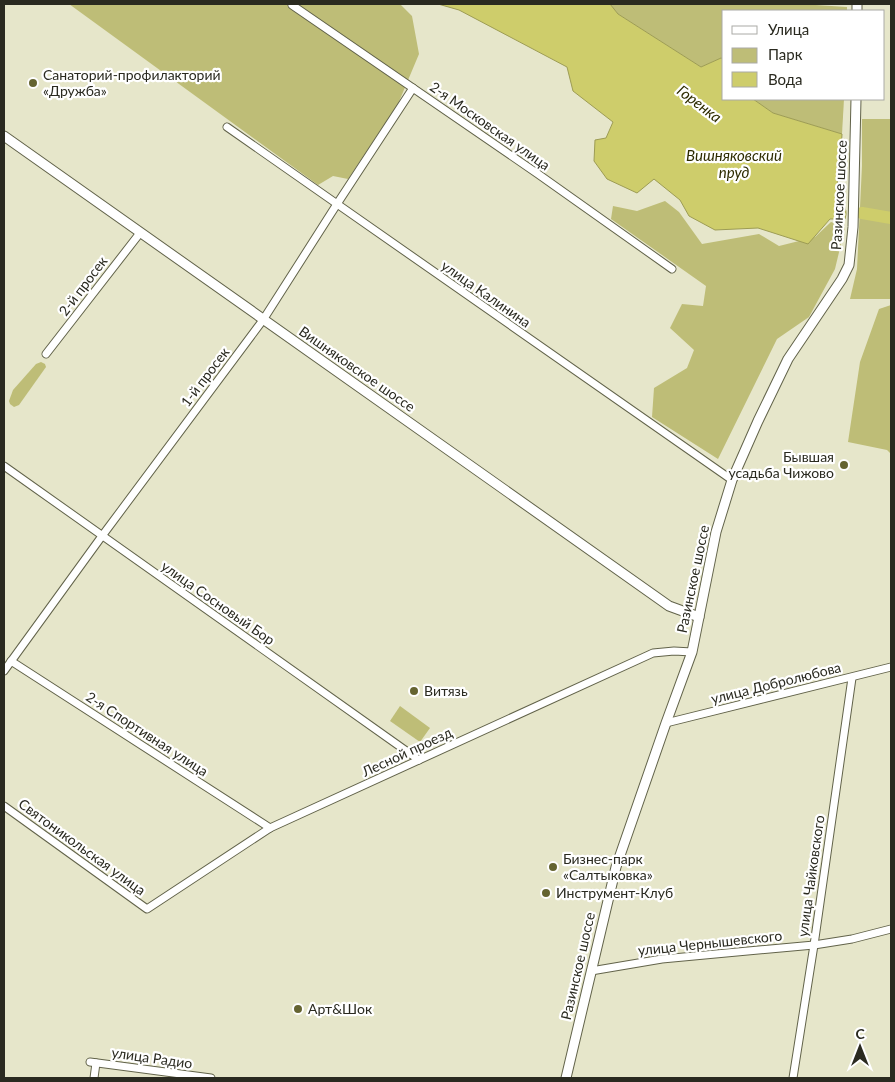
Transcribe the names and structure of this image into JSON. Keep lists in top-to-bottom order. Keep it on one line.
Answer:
{"streets":{"main road":["Разинское шоссе","Вишняковское шоссе"],"street":["2-я Московская улица","2-й просек","улица Калинина","1-й просек","улица Сосновый Бор","улица Добролюбова","2-я Спортивная улица","Лесной проезд","Святоникольская улица","улица Чайковского","улица Чернышевского","улица Радио"]},"crossings":[["2-я Московская улица","1-й просек"],["Разинское шоссе","улица Калинина"],["Разинское шоссе","Вишняковское шоссе"],["Разинское шоссе","улица Добролюбова"],["Разинское шоссе","Лесной проезд"],["Разинское шоссе","улица Чернышевского"],["2-й просек","Вишняковское шоссе"],["улица Калинина","1-й просек"],["Вишняковское шоссе","1-й просек"],["1-й просек","улица Сосновый Бор"],["1-й просек","2-я Спортивная улица"],["улица Сосновый Бор","Лесной проезд"],["улица Добролюбова","улица Чайковского"],["2-я Спортивная улица","Лесной проезд"],["Лесной проезд","Святоникольская улица"],["улица Чайковского","улица Чернышевского"]],"water":["Горенка","Вишняковский пруд"],"places":["Санаторий-профилакторий «Дружба»","Бывшая усадьба Чижово","Витязь","Бизнес-парк «Салтыковка»","Инструмент-Клуб","Арт&Шок"],"legend":["Улица","Парк","Вода"],"north":"top"}
